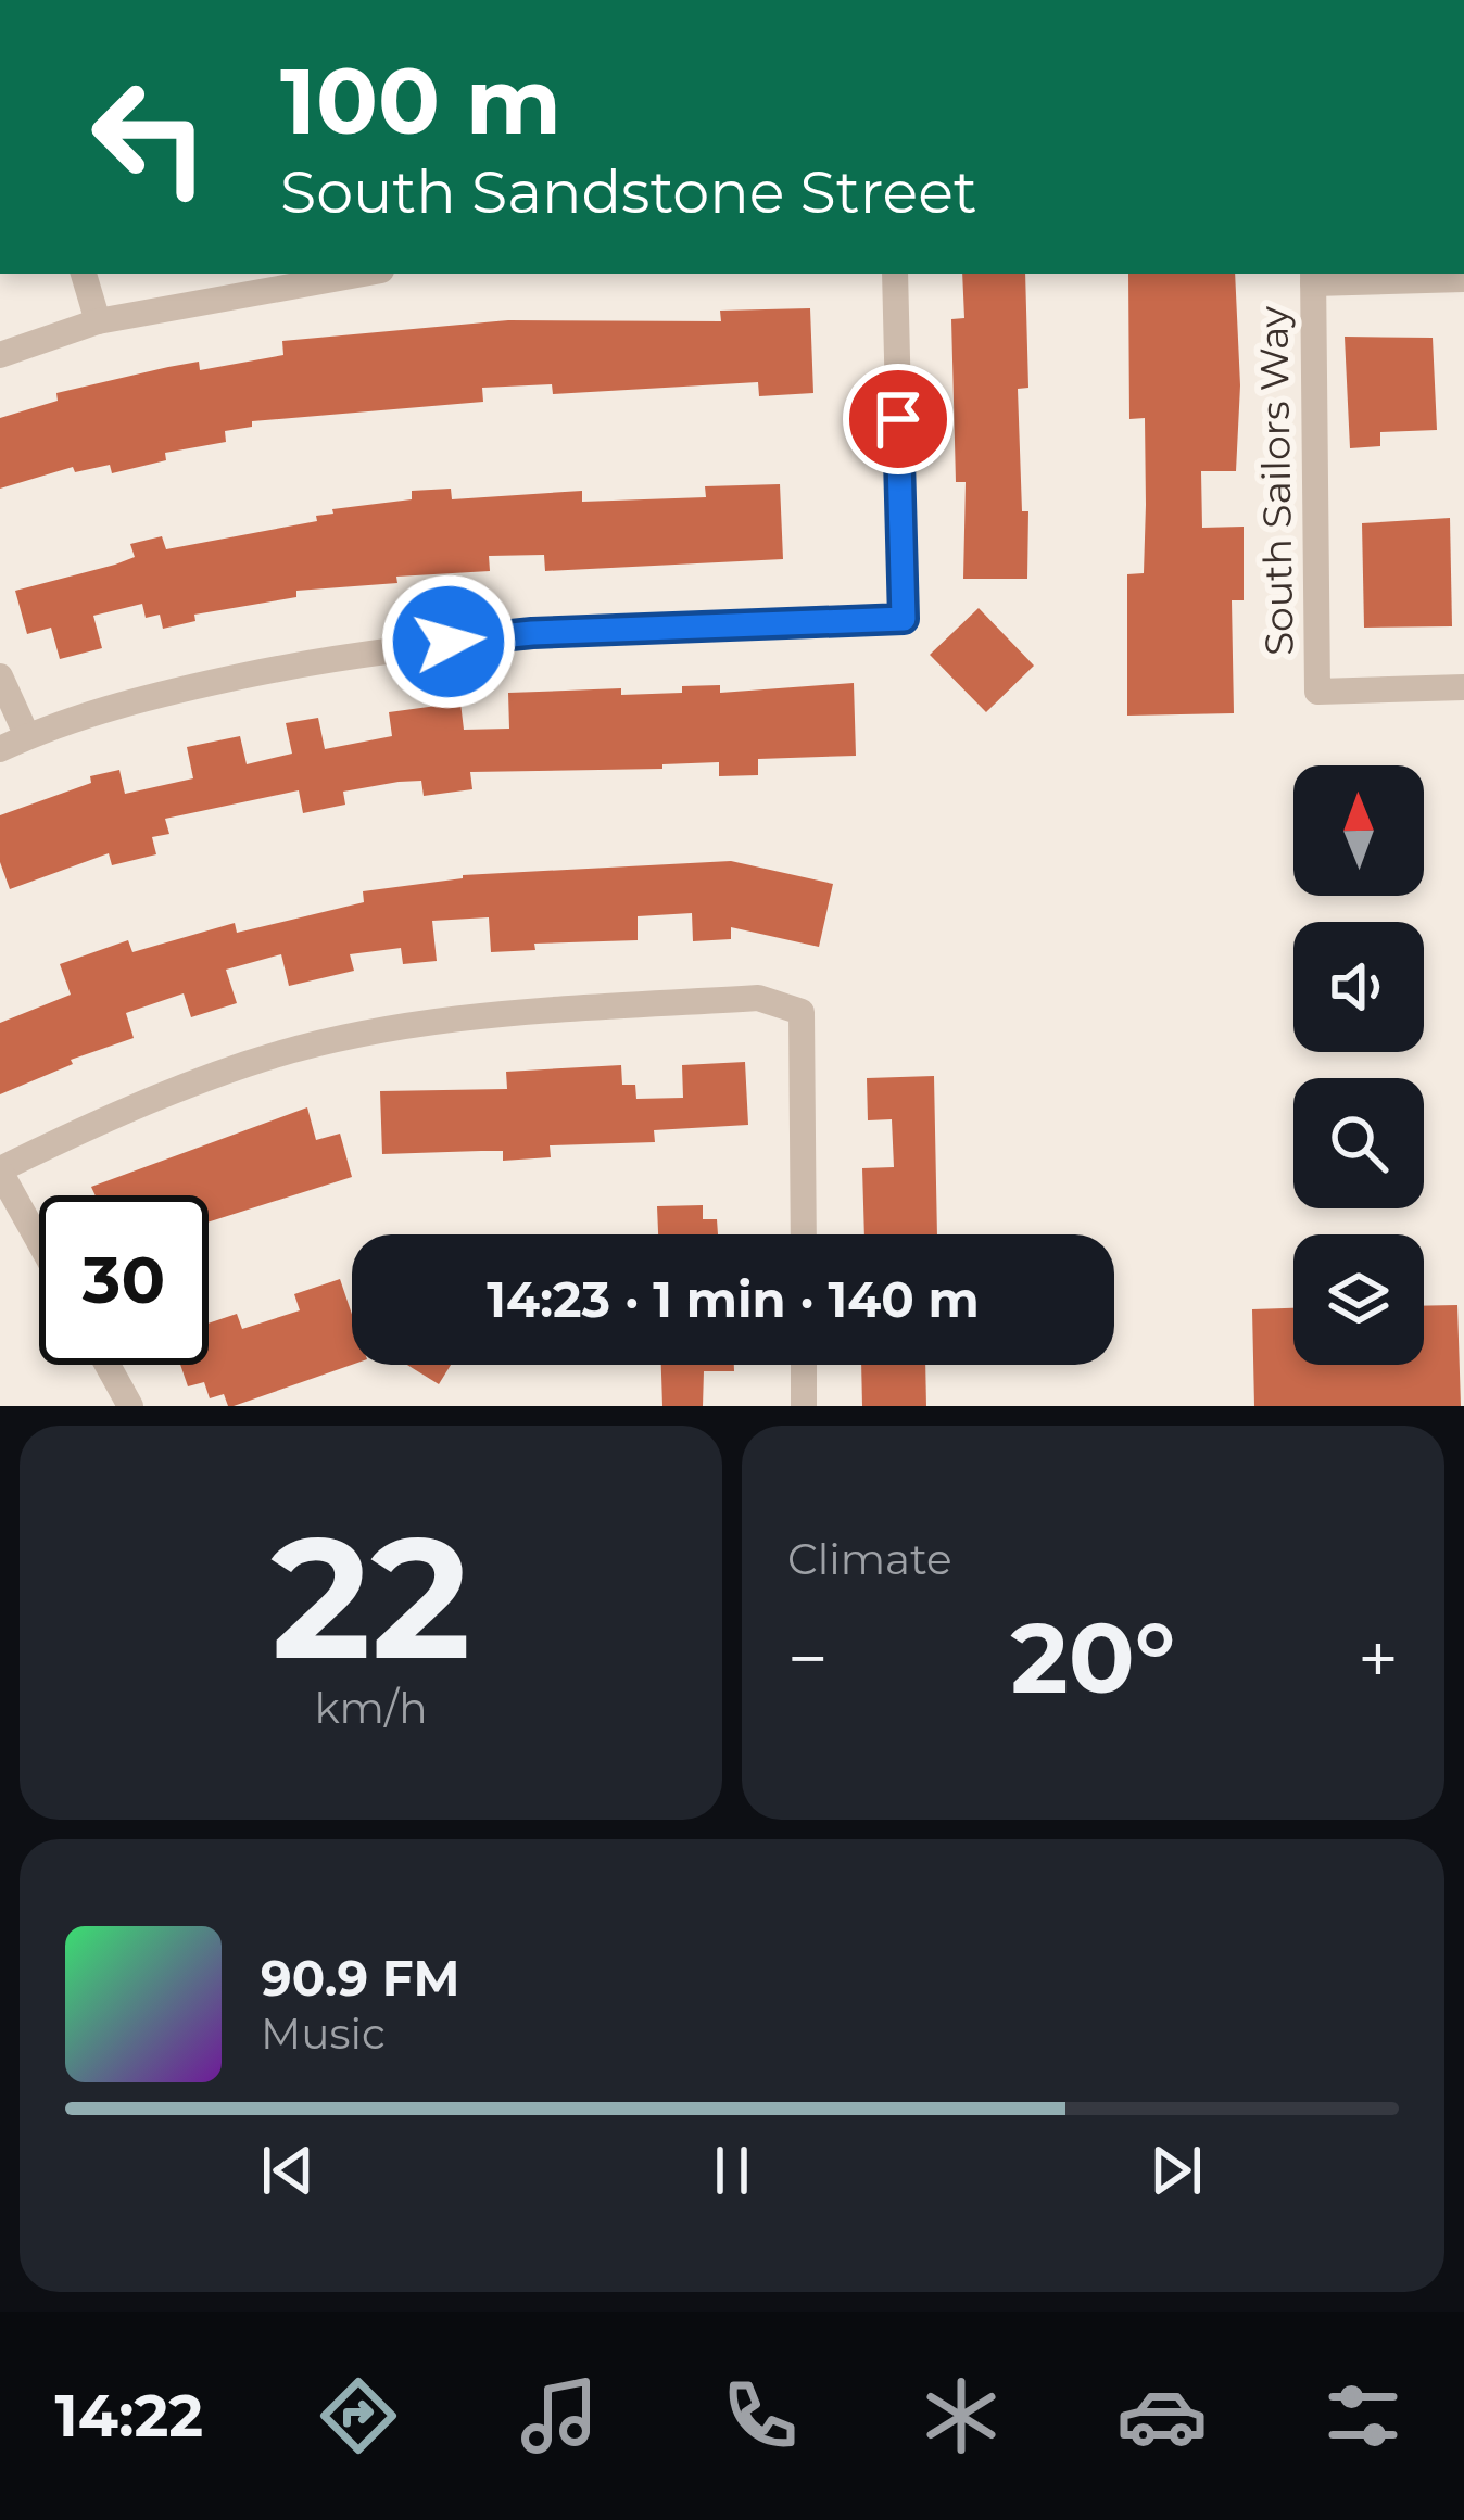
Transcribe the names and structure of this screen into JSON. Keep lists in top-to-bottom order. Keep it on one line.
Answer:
{"streets":{"street":["South Sailors Way"]},"north":"top","page":{"turn":["100 m","South Sandstone Street"],"limit":"30","trip":"14:23 · 1 min · 140 m","tile":[["22","km/h"],"Climate"],"heat":["−","20°","+"],"song":["90.9 FM","Music"],"tabs":"14:22"}}
